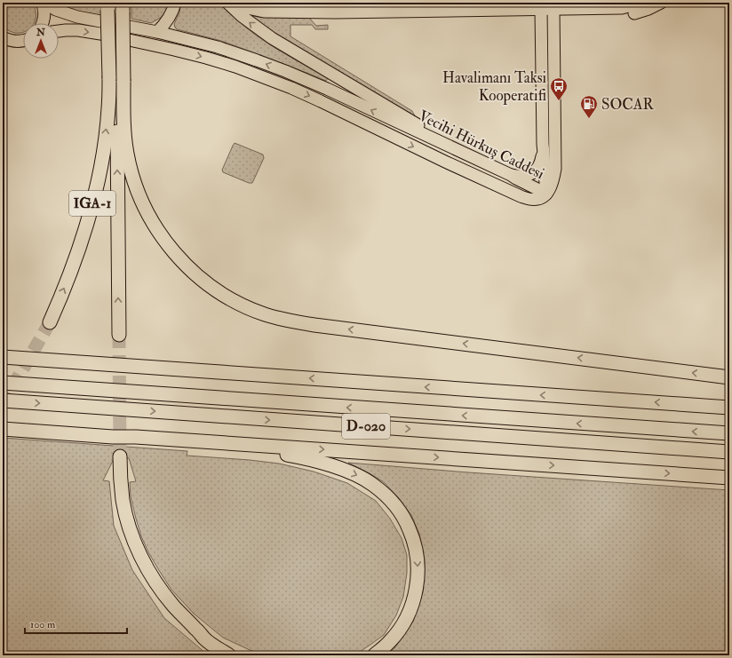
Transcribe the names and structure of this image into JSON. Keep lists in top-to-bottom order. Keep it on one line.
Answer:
{"streets":{"highway":["IGA-1","D-020"],"main road":["Vecihi Hürkuş Caddesi"]},"places":{"bus stop":["Havalimanı Taksi Kooperatifi"],"fuel station":["SOCAR"]},"scale_bar":"100 m","north":"top"}
